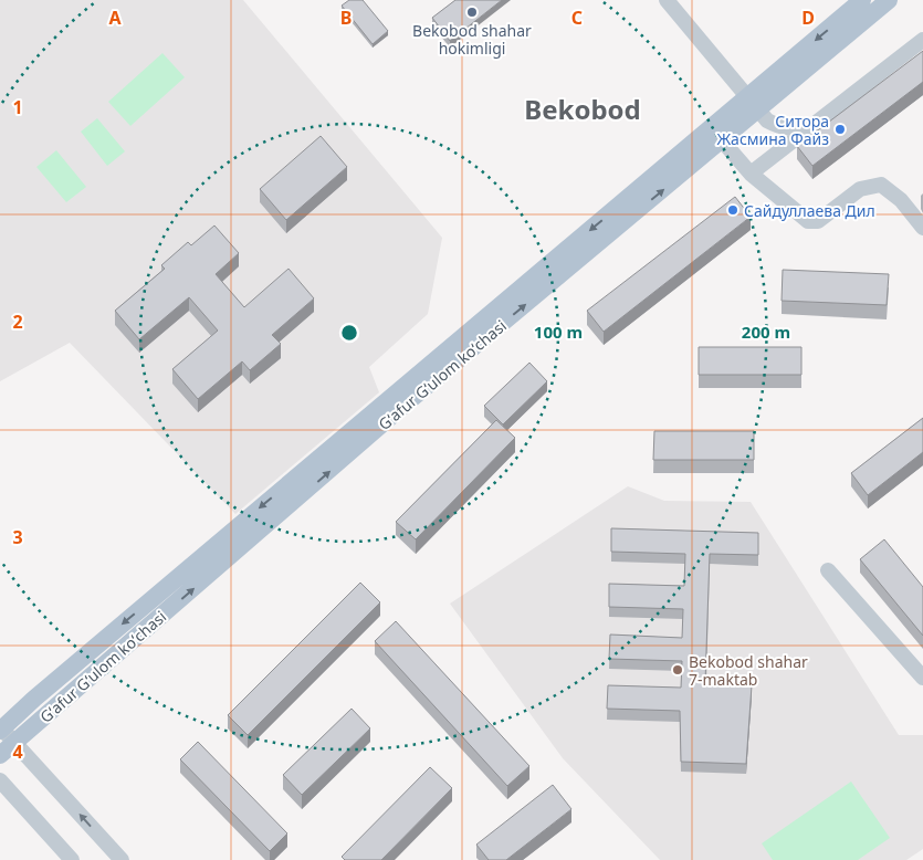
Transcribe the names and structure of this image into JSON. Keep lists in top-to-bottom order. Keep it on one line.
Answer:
{"streets":{"main road":["Gʻafur Gʻulom koʻchasi"]},"districts":["Bekobod"],"places":["Bekobod shahar hokimligi","Ситора Жасмина Файз","Сайдуллаева Дил","Bekobod shahar 7-maktab"],"grid":{"columns":["A","B","C","D"],"rows":["1","2","3","4"]},"rings":["100 m","200 m"]}
